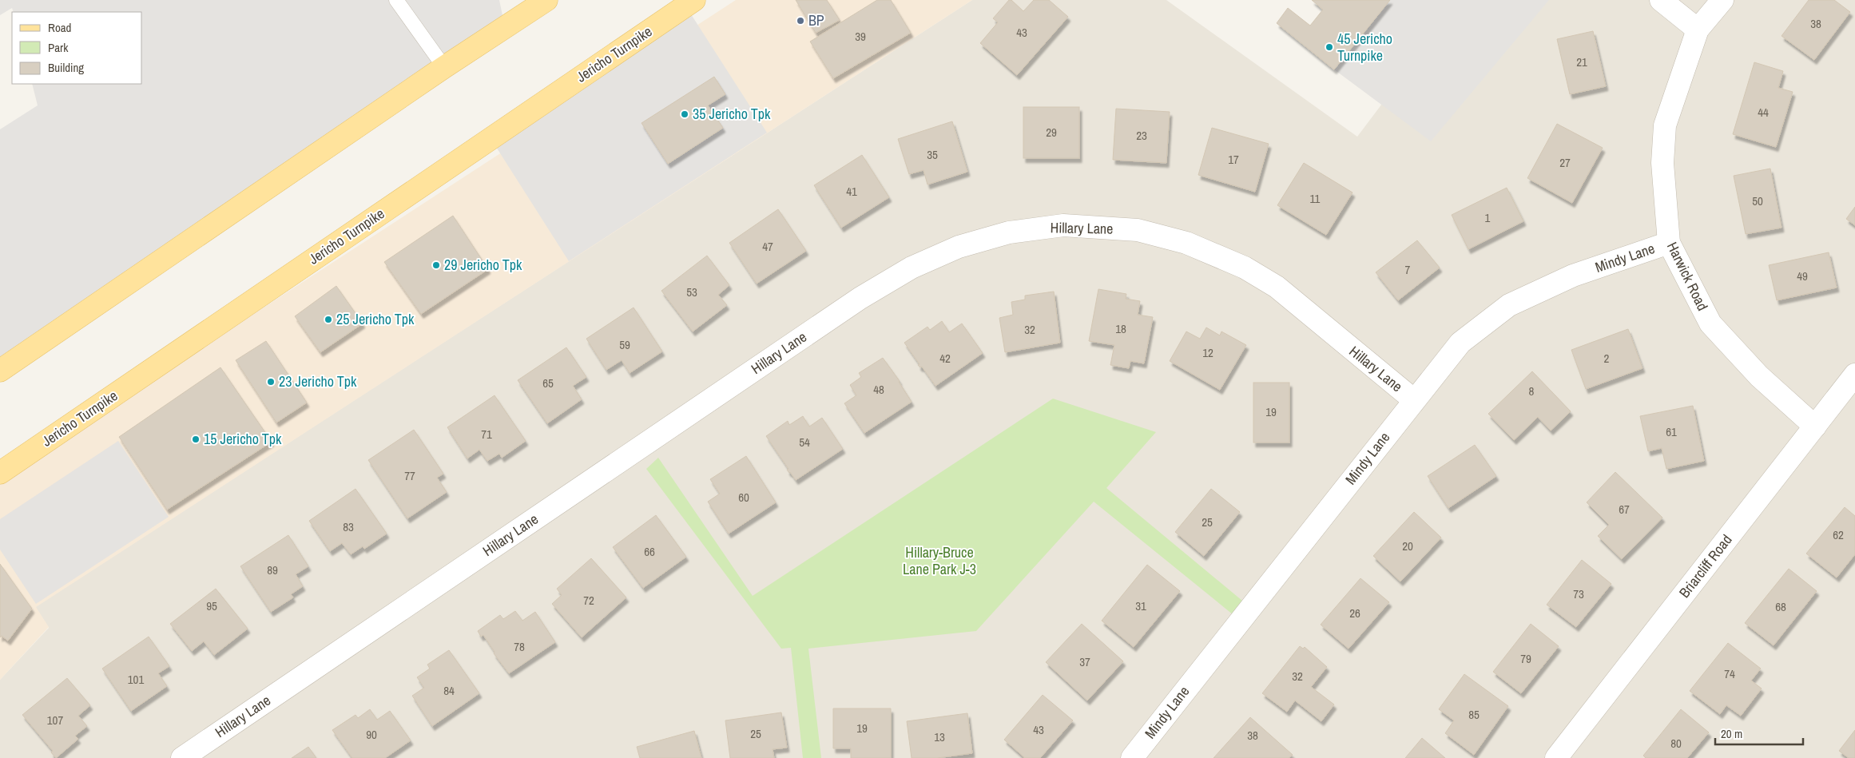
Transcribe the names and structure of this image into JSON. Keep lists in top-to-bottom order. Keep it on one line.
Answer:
{"streets":{"main road":["Jericho Turnpike"],"street":["Hillary Lane","Mindy Lane","Harwick Road","Briarcliff Road"]},"crossings":[["Hillary Lane","Mindy Lane"],["Mindy Lane","Harwick Road"],["Harwick Road","Briarcliff Road"]],"parks":["Hillary-Bruce Lane Park J-3"],"places":["BP","45 Jericho Turnpike","35 Jericho Tpk","29 Jericho Tpk","25 Jericho Tpk","23 Jericho Tpk","15 Jericho Tpk"],"house_numbers":["38","43","39","21","44","29","23","35","17","27","41","11","50","1","47","7","49","53","18","32","59","12","42","2","65","48","8","19","61","71","54","77","60","67","25","83","62","20","66","89","73","72","95","31","68","26","78","79","37","74","32","101","84","85","107","19","43","25","90","38","13","80"],"legend":["Road","Park","Building"],"scale_bar":"20 m"}
